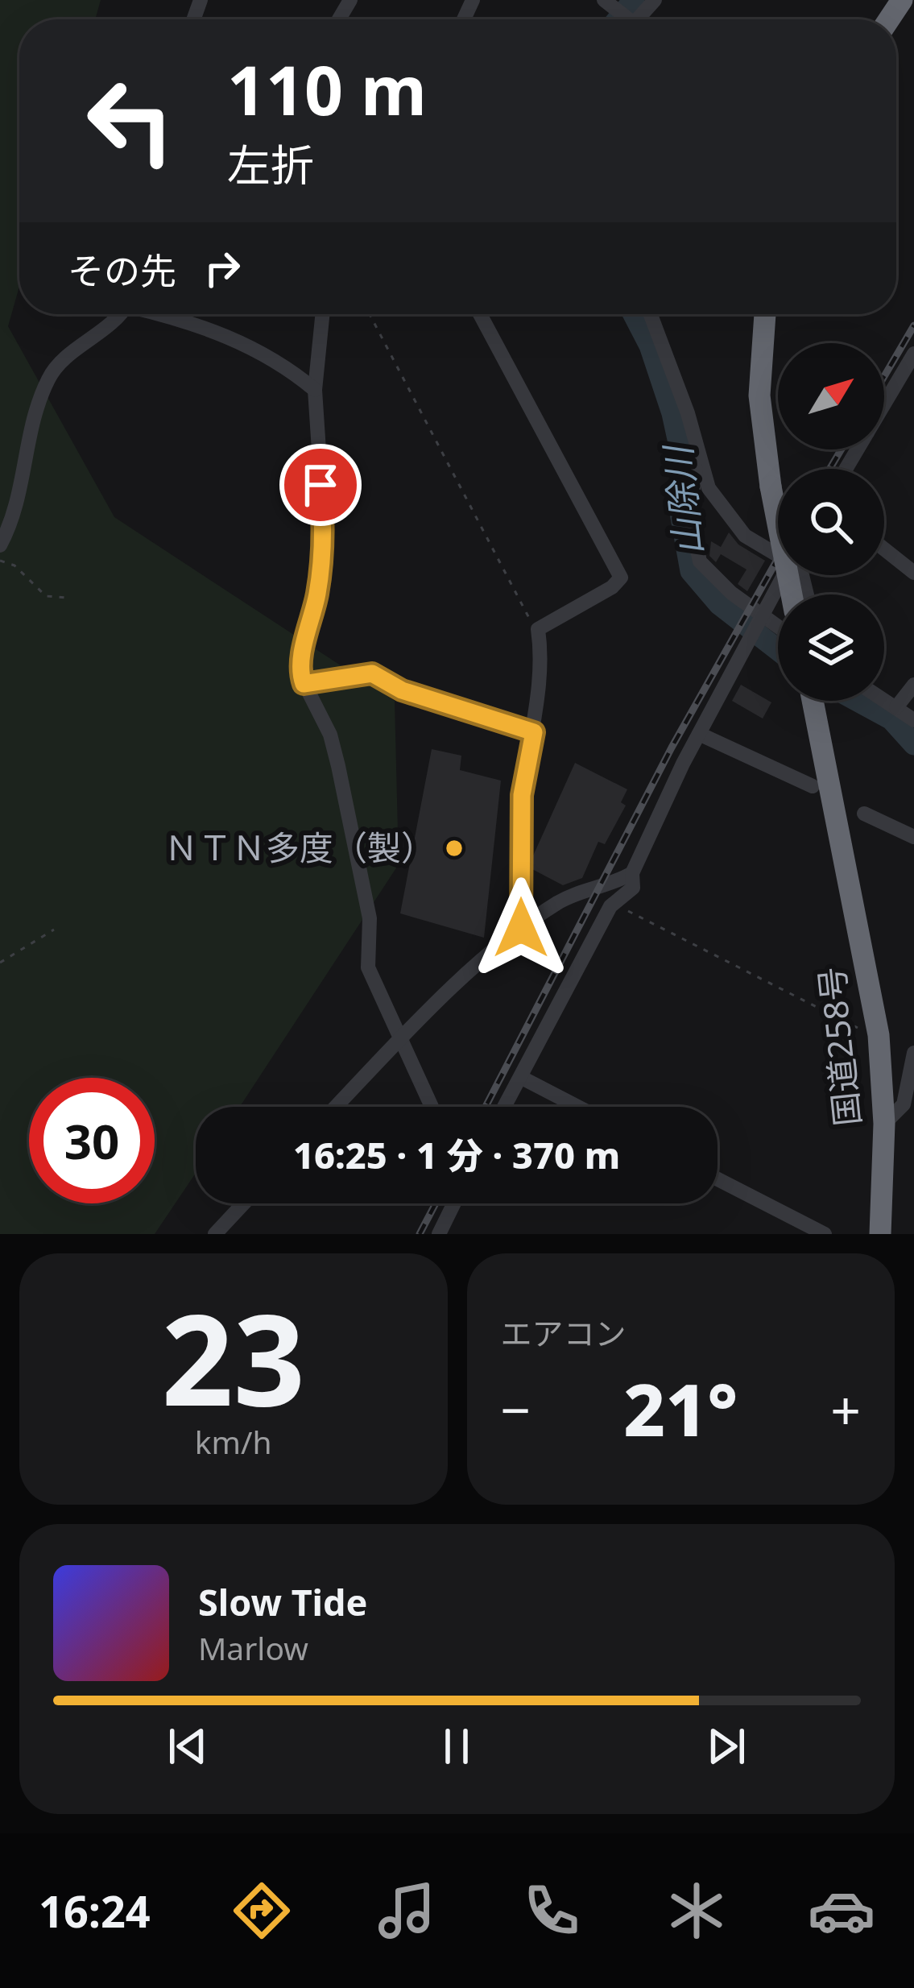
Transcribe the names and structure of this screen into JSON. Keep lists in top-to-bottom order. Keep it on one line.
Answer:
{"streets":{"highway":["国道258号"]},"water":["山除川"],"places":["ＮＴＮ多度（製）"],"north":"top right","page":{"turn":["110 m","左折"],"then":"その先","limit":"30","trip":"16:25 · 1 分 · 370 m","tile":[["23","km/h"],"エアコン"],"heat":["−","21°","+"],"song":["Slow Tide","Marlow"],"tabs":"16:24"}}
